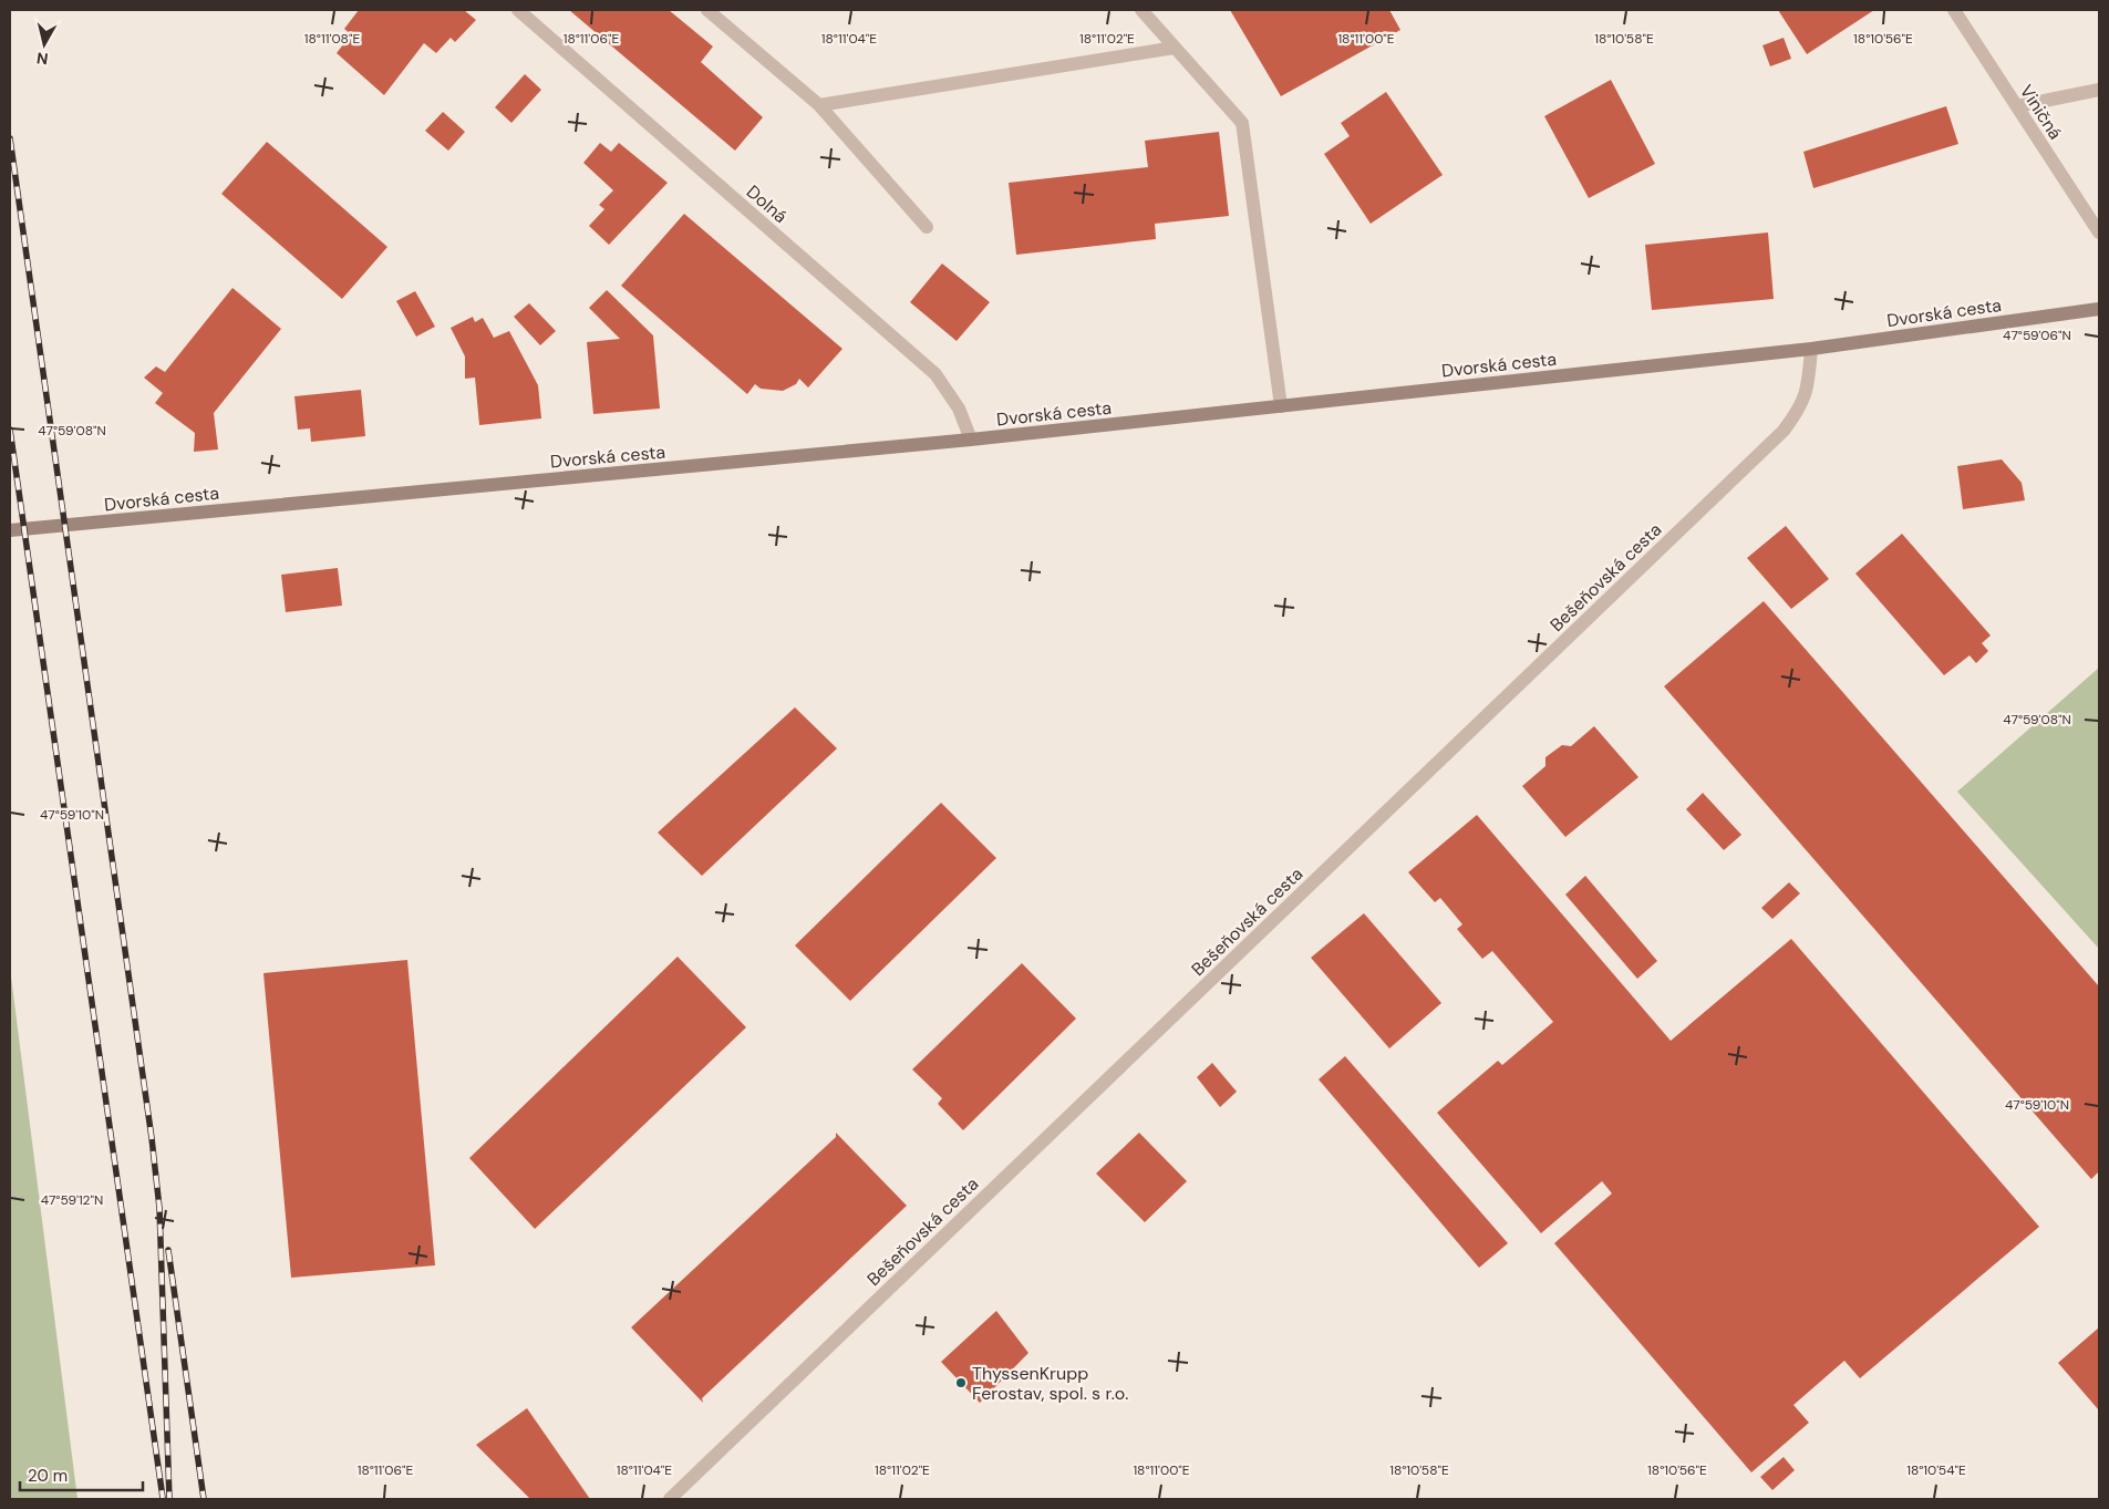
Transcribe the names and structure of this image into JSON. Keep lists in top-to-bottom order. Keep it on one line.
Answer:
{"streets":{"street":["Viničná","Dolná","Dvorská cesta","Bešeňovská cesta"]},"crossings":[["Dolná","Dvorská cesta"],["Dvorská cesta","Bešeňovská cesta"]],"places":["ThyssenKrupp Ferostav, spol. s r.o."],"scale_bar":"20 m","north":"bottom","coordinates":["18°11'08\"E","18°11'06\"E","18°11'04\"E","18°11'02\"E","18°11'00\"E","18°10'58\"E","18°10'56\"E","47°59'06\"N","47°59'08\"N","47°59'10\"N","47°59'12\"N","18°10'54\"E"]}
